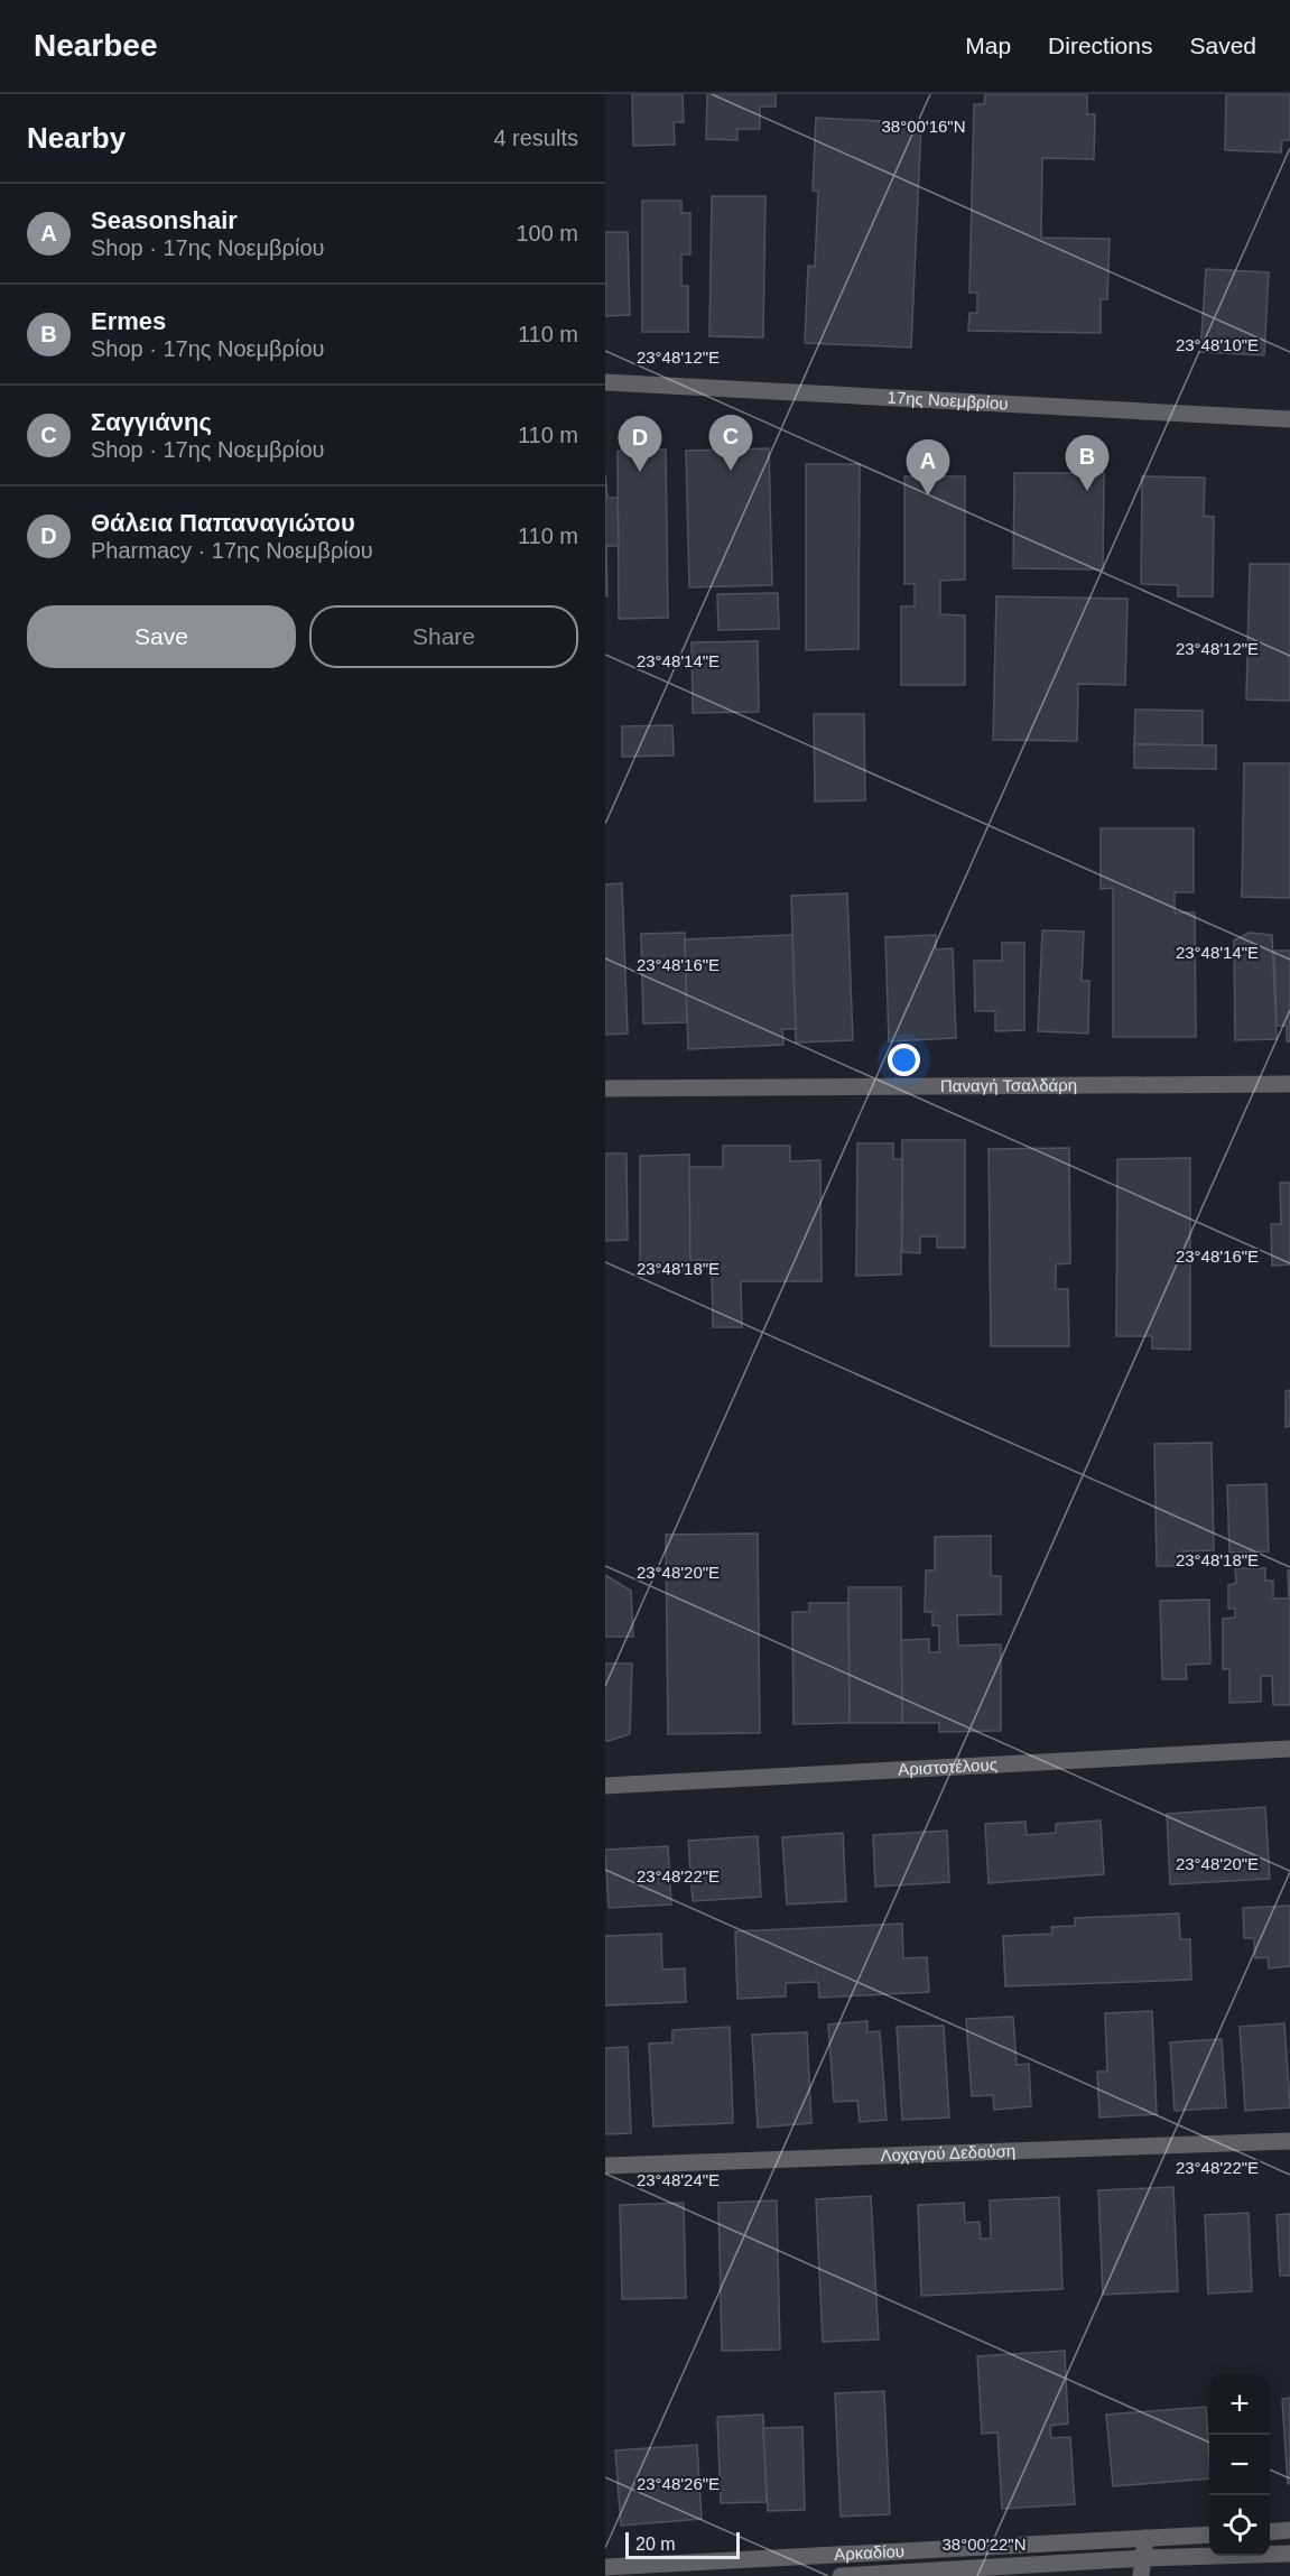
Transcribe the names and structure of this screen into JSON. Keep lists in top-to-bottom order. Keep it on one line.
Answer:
{"streets":{"street":["17ης Νοεμβρίου","Παναγή Τσαλδάρη","Αριστοτέλους","Λοχαγού Δεδούση","Αρκαδίου"]},"scale_bar":"20 m","page":{"header":"Nearbee","nav":["Map","Directions","Saved"],"heading":["Nearby","4 results"],"list":[{"mark":"A","name":"Seasonshair","note":"Shop · 17ης Νοεμβρίου","value":"100 m"},{"mark":"B","name":"Ermes","note":"Shop · 17ης Νοεμβρίου","value":"110 m"},{"mark":"C","name":"Σαγγιάνης","note":"Shop · 17ης Νοεμβρίου","value":"110 m"},{"mark":"D","name":"Θάλεια Παπαναγιώτου","note":"Pharmacy · 17ης Νοεμβρίου","value":"110 m"}],"pins":["C","D","B","A"],"buttons":["Save","Share"],"map_buttons":["+","−"],"scale":"20 m"},"coordinates":["38°00'16\"N","23°48'10\"E","23°48'12\"E","23°48'14\"E","23°48'16\"E","23°48'18\"E","23°48'20\"E","23°48'22\"E","23°48'24\"E","23°48'26\"E","38°00'22\"N"]}
